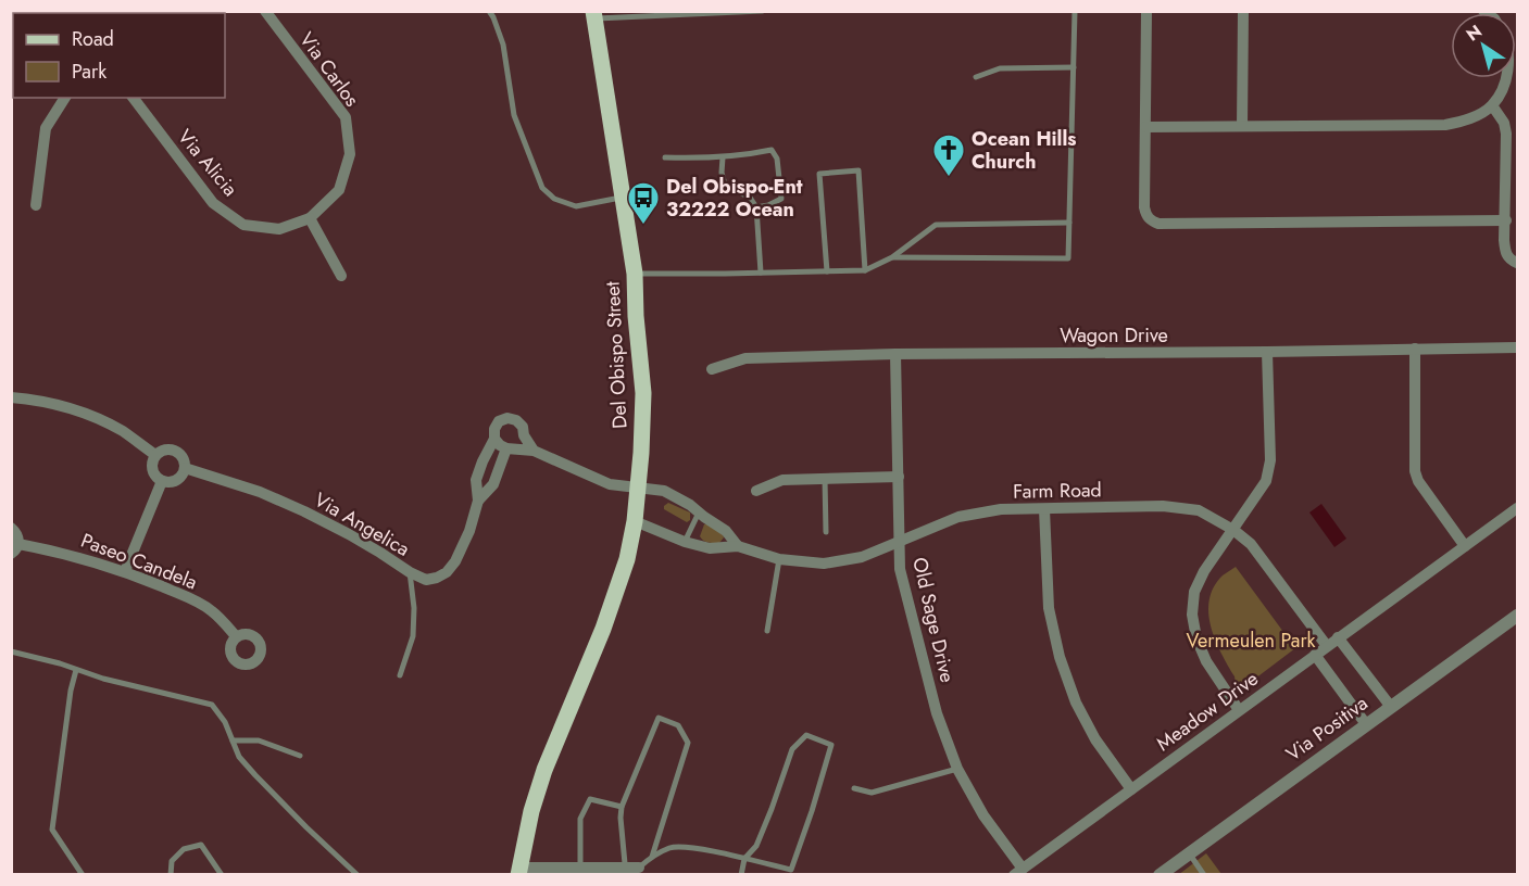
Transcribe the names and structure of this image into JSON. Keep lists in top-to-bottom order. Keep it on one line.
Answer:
{"streets":{"main road":["Del Obispo Street"],"street":["Via Carlos","Via Alicia","Wagon Drive","Farm Road","Via Angelica","Paseo Candela","Old Sage Drive","Meadow Drive","Via Positiva"]},"crossings":[["Via Carlos","Via Alicia"],["Wagon Drive","Old Sage Drive"],["Del Obispo Street","Farm Road"],["Farm Road","Via Angelica"],["Farm Road","Old Sage Drive"],["Farm Road","Meadow Drive"],["Old Sage Drive","Meadow Drive"]],"parks":["Vermeulen Park"],"places":{"church":["Ocean Hills Church"],"bus stop":["Del Obispo-Ent 32222 Ocean"]},"legend":["Road","Park"],"north":"top left"}
